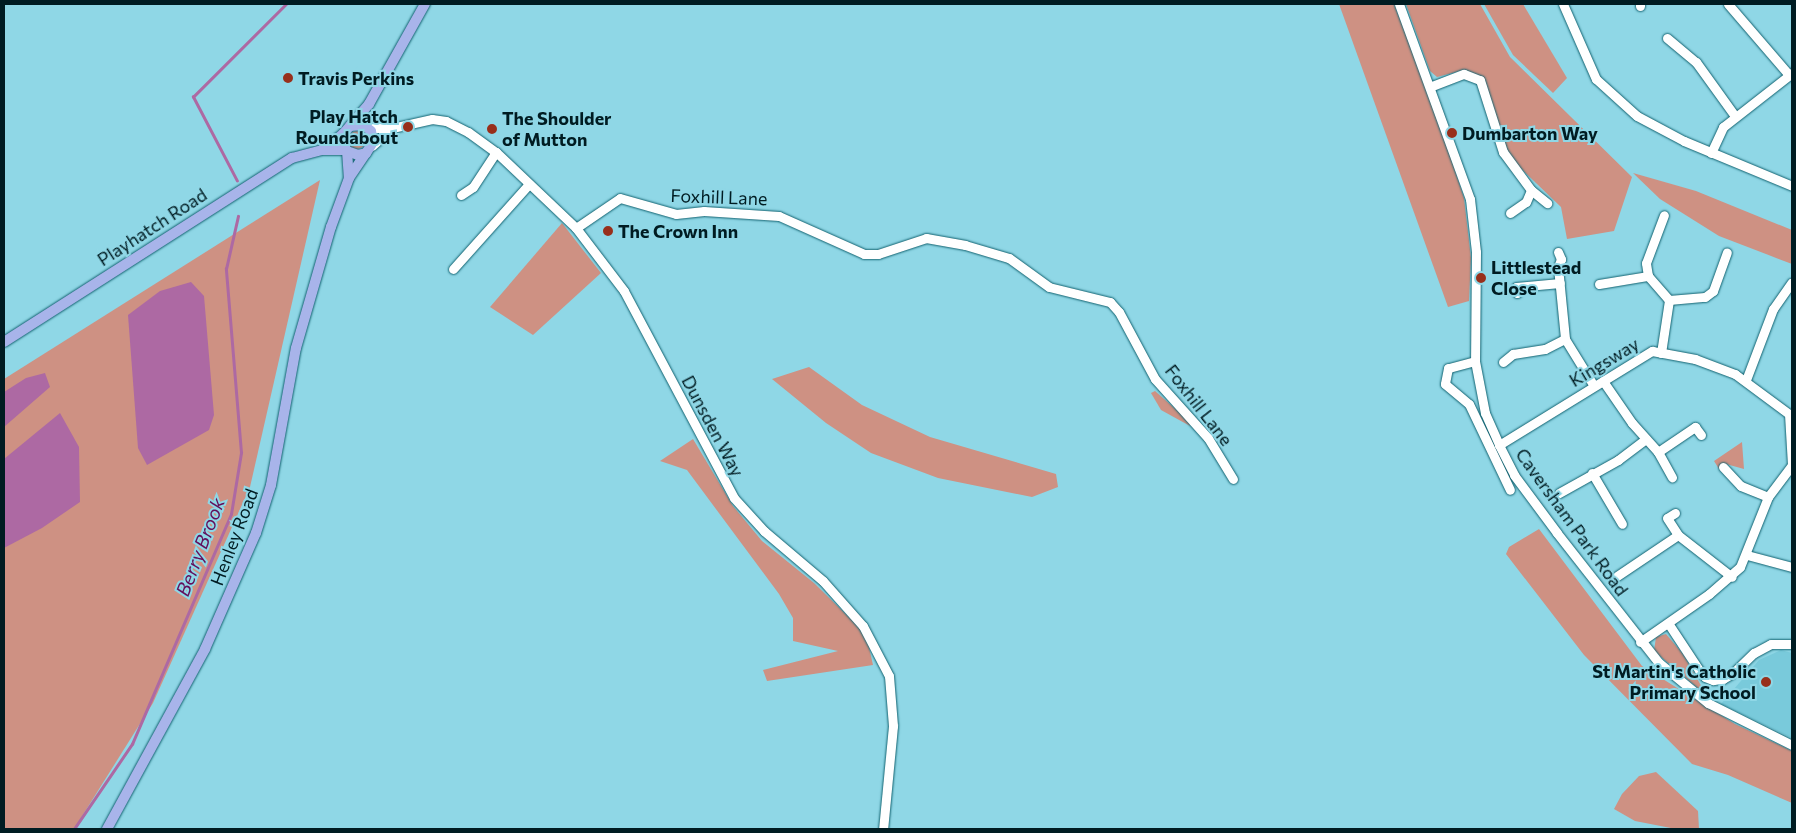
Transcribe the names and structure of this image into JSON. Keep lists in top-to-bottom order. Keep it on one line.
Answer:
{"streets":{"main road":["Playhatch Road","Henley Road"],"street":["Foxhill Lane","Kingsway","Dunsden Way","Caversham Park Road"]},"crossings":[["Foxhill Lane","Dunsden Way"],["Playhatch Road","Dunsden Way"],["Playhatch Road","Henley Road"],["Kingsway","Caversham Park Road"],["Dunsden Way","Henley Road"]],"water":["Berry Brook"],"places":["Travis Perkins","Play Hatch Roundabout","The Shoulder of Mutton","Dumbarton Way","The Crown Inn","Littlestead Close","St Martin's Catholic Primary School"]}
